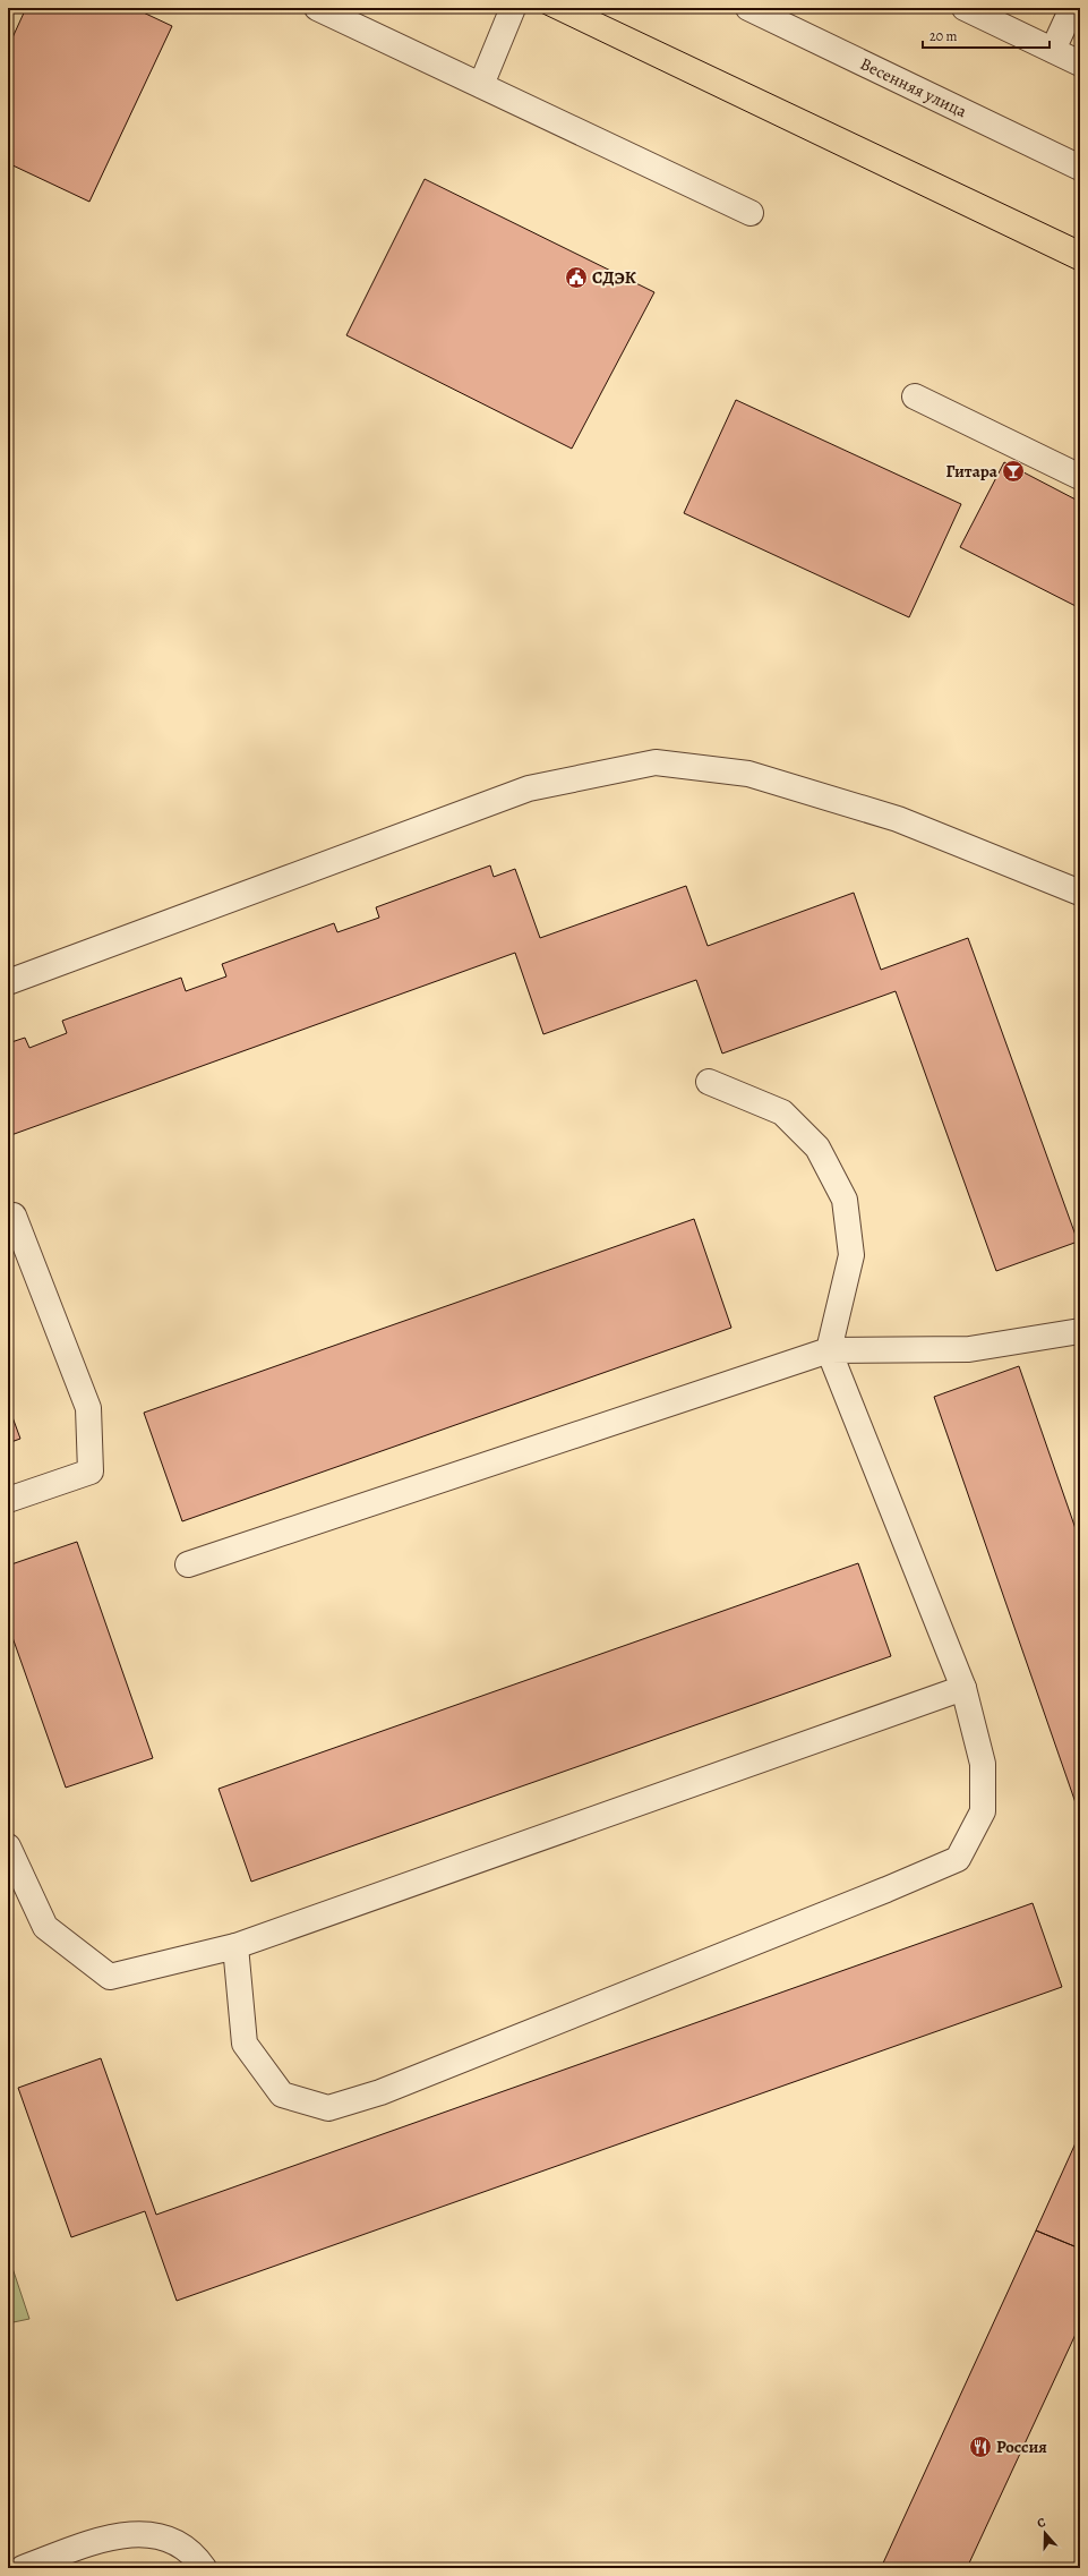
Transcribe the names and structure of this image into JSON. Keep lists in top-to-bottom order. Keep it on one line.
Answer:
{"streets":{"street":["Весенняя улица"]},"places":{"public building":["СДЭК"],"bar":["Гитара"],"restaurant":["Россия"]},"scale_bar":"20 m","north":"top"}
